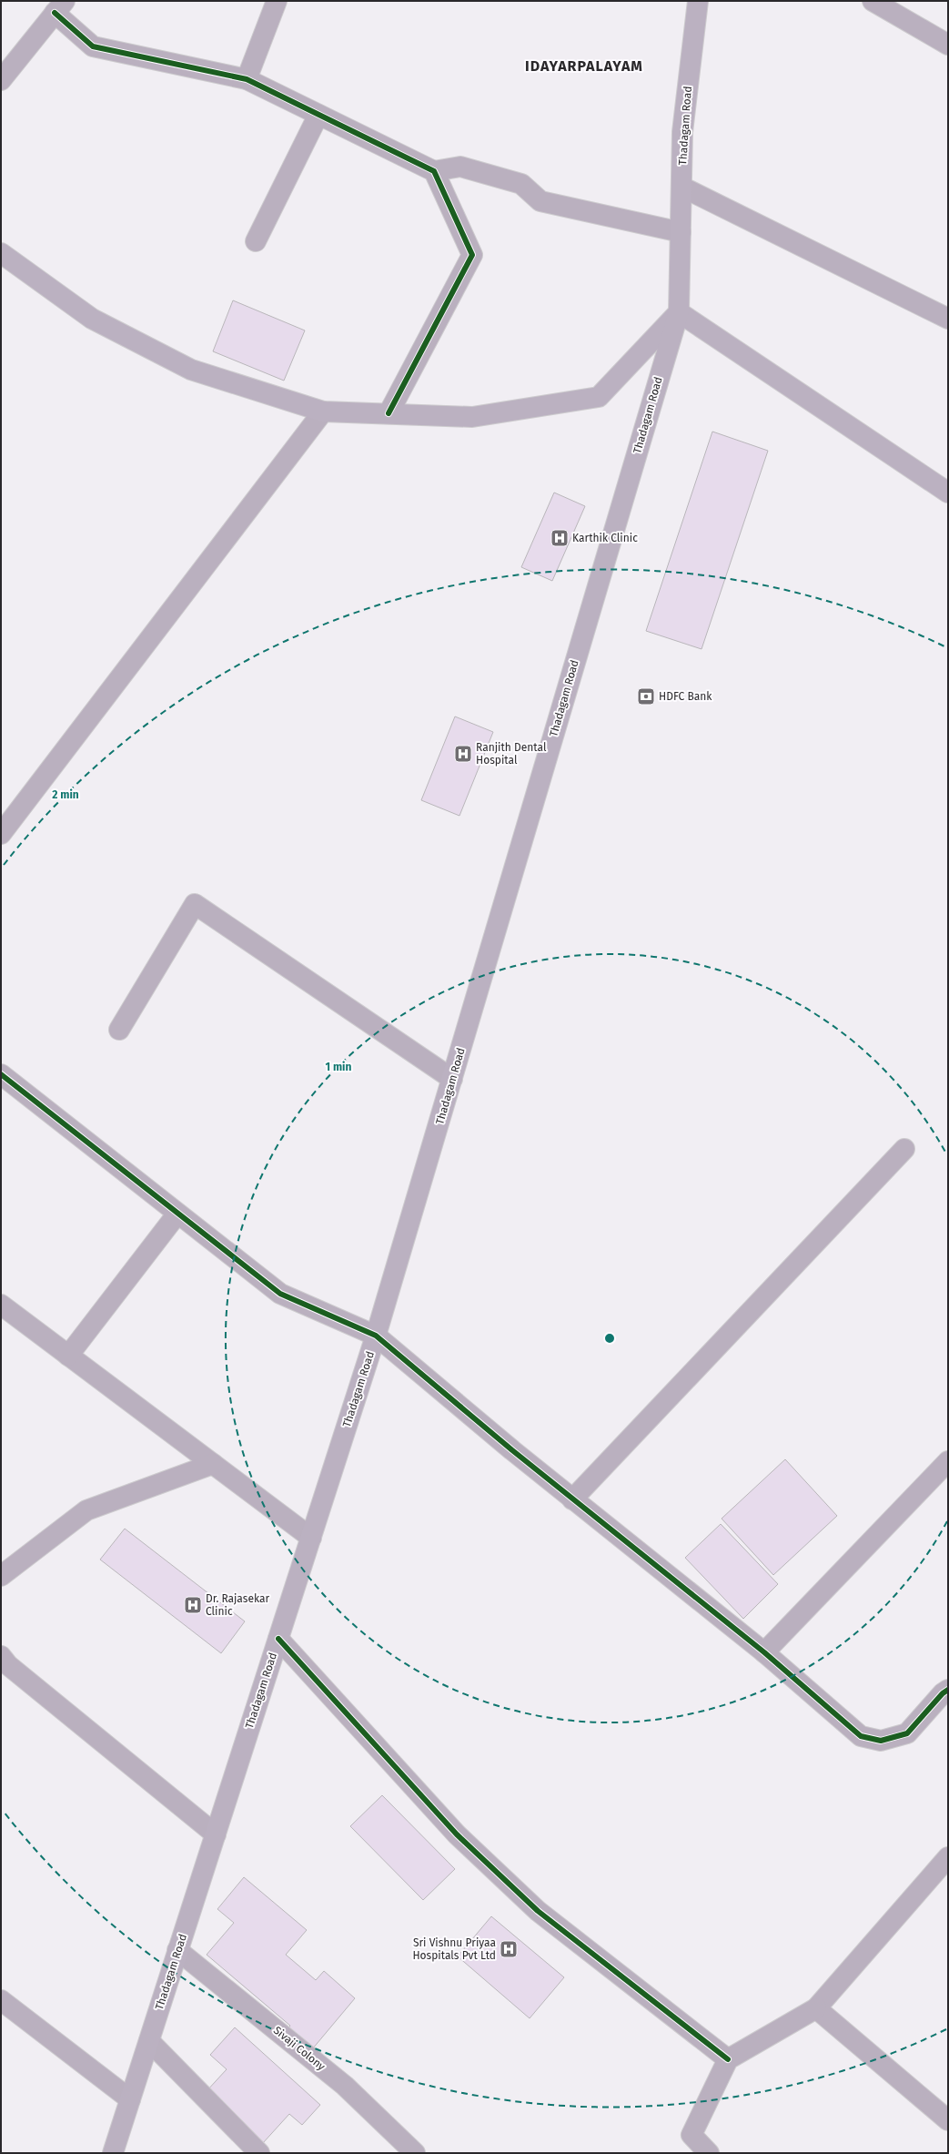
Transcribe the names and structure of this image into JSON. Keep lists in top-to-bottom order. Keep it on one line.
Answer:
{"streets":{"main road":["Thadagam Road"],"street":["Sivaji Colony"]},"crossings":[["Thadagam Road","Sivaji Colony"]],"districts":["IDAYARPALAYAM"],"places":{"hospital":["Karthik Clinic","Ranjith Dental Hospital","Dr. Rajasekar Clinic","Sri Vishnu Priyaa Hospitals Pvt Ltd"],"bank":["HDFC Bank"]},"rings":["2 min","1 min"]}
